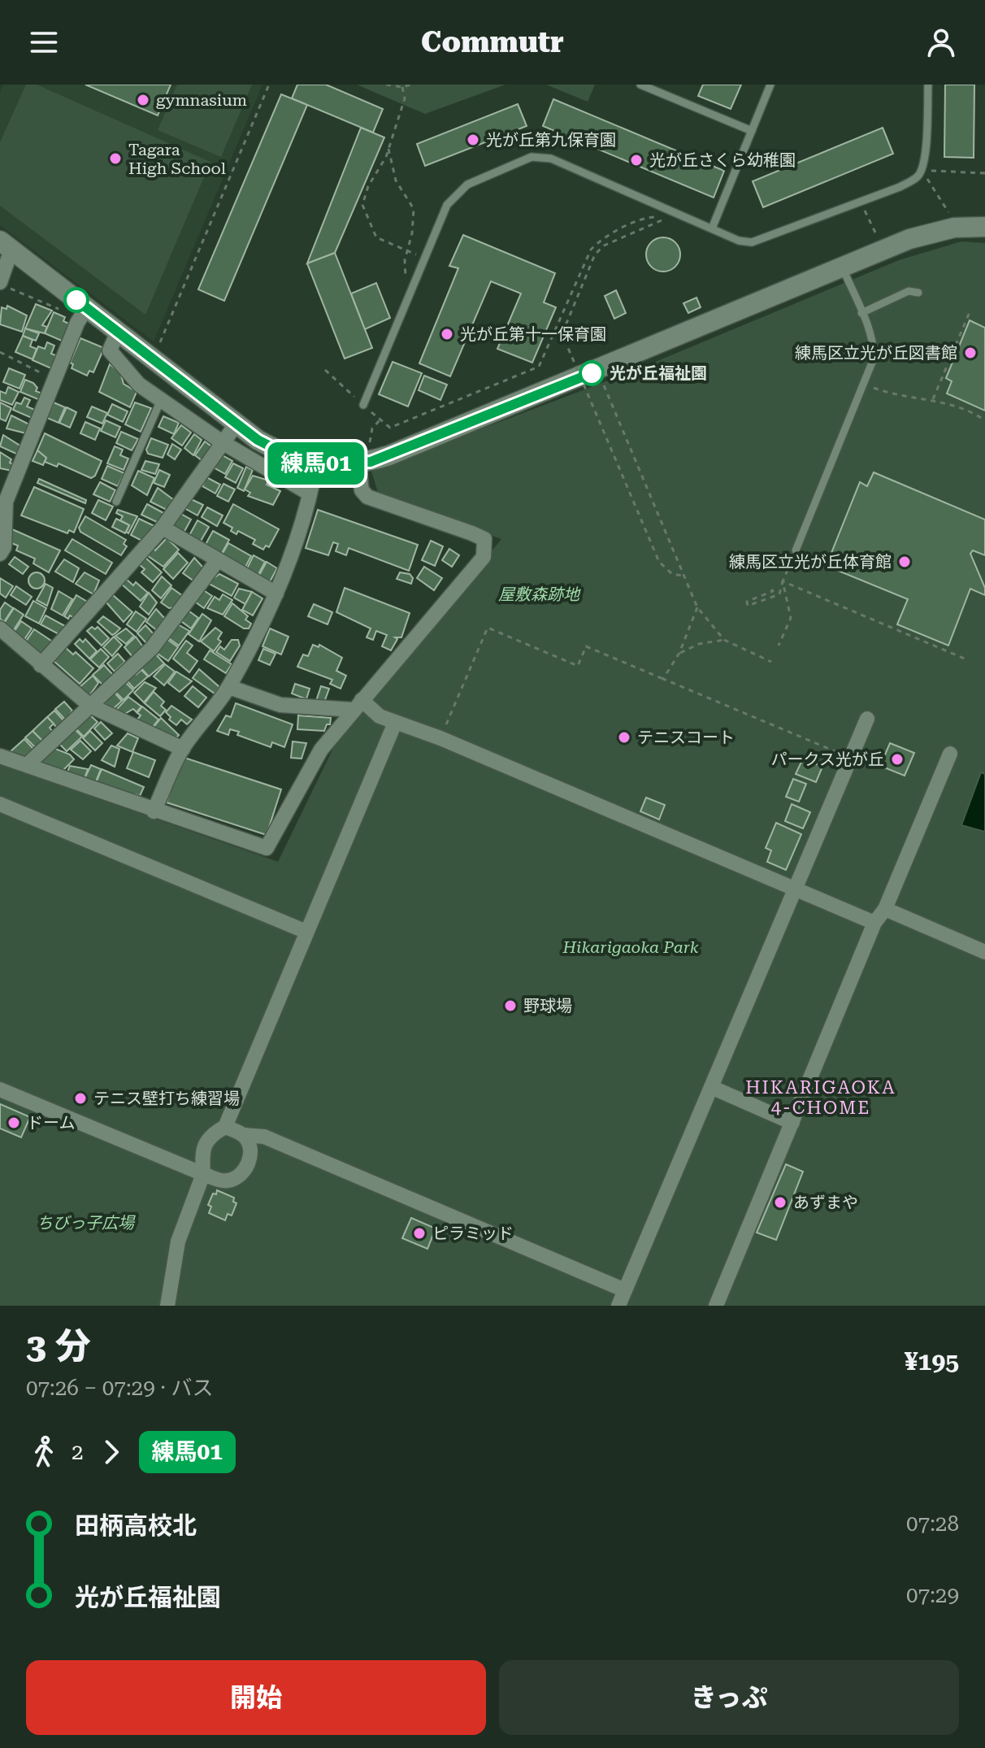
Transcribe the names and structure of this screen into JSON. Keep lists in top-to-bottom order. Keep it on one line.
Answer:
{"districts":["HIKARIGAOKA 4-CHOME"],"parks":["屋敷森跡地","Hikarigaoka Park","ちびっ子広場"],"places":["gymnasium","光が丘第九保育園","Tagara High School","光が丘さくら幼稚園","光が丘第十一保育園","練馬区立光が丘図書館","光が丘福祉園","練馬区立光が丘体育館","テニスコート","パークス光が丘","野球場","テニス壁打ち練習場","ドーム","あずまや","ピラミッド"],"lines":["bus line 練馬01"],"page":{"header":"Commutr","on_map":"練馬01","heading":["3 分","07:26 – 07:29 · バス","¥195"],"legs":["2","練馬01"],"list":[{"name":"田柄高校北","value":"07:28"},{"name":"光が丘福祉園","value":"07:29"}],"buttons":["開始","きっぷ"]}}
